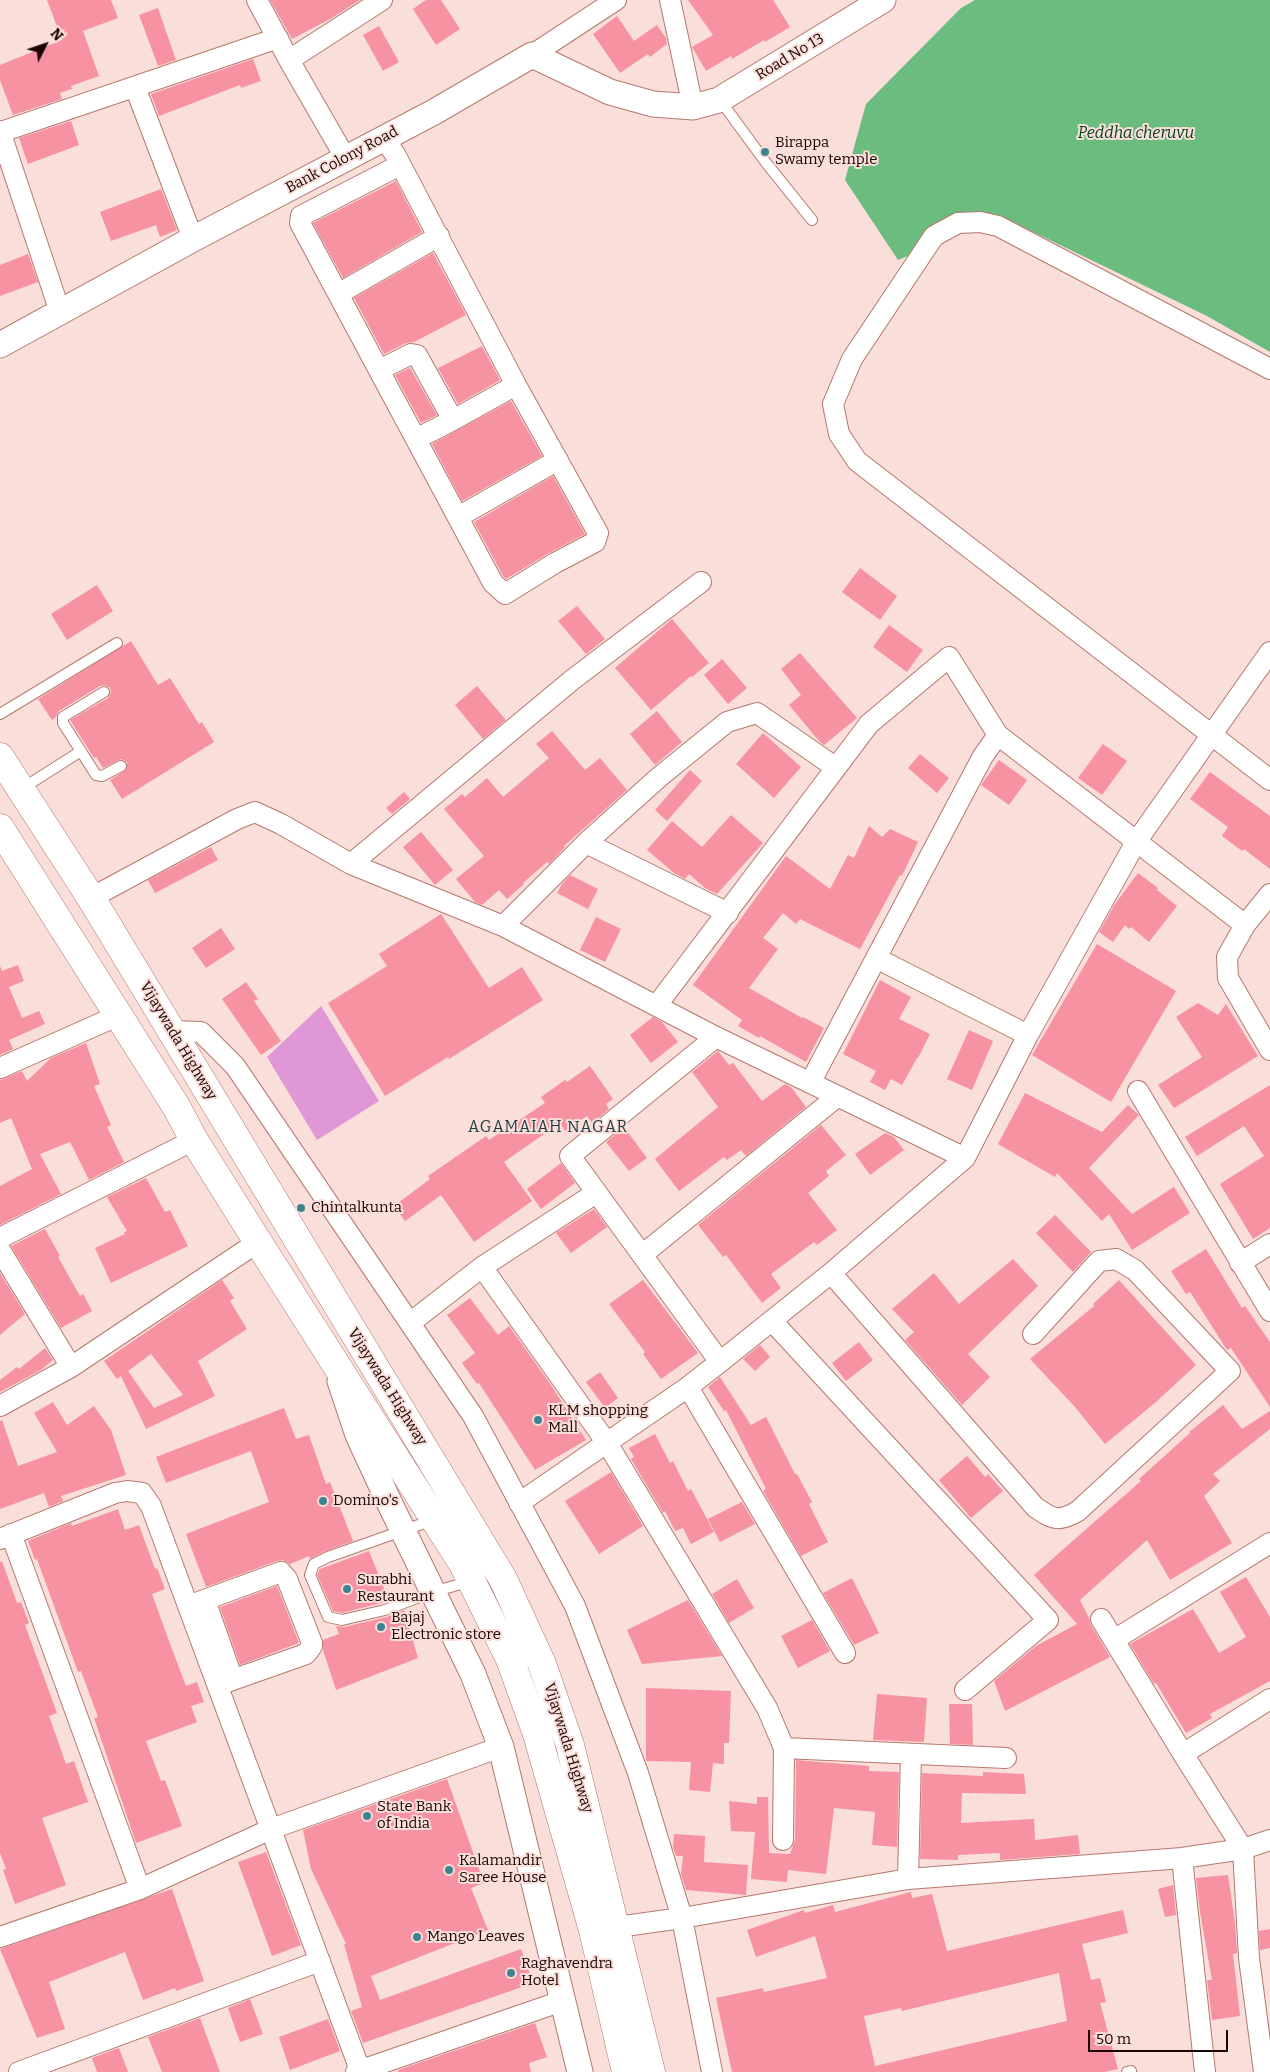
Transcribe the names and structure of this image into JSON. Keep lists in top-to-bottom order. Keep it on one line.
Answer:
{"streets":{"highway":["Vijaywada Highway"],"street":["Road No 13","Bank Colony Road"]},"districts":["AGAMAIAH NAGAR"],"water":["Peddha cheruvu"],"places":["Birappa Swamy temple","Chintalkunta","KLM shopping Mall","Domino's","Surabhi Restaurant","Bajaj Electronic store","State Bank of India","Kalamandir Saree House","Mango Leaves","Raghavendra Hotel"],"scale_bar":"50 m","north":"top right"}
